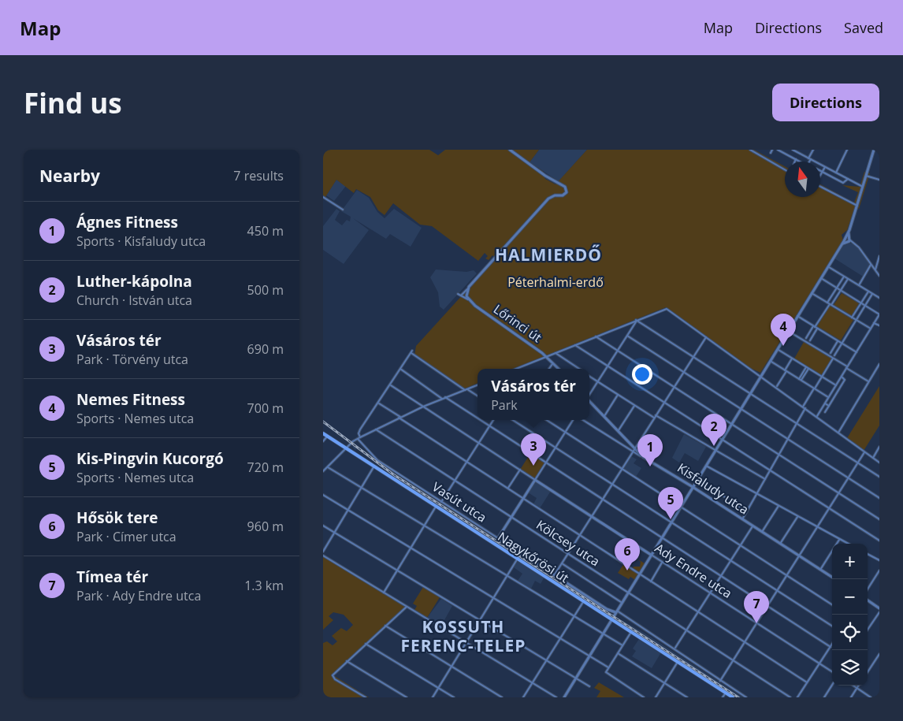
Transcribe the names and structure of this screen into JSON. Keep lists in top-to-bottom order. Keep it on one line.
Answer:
{"streets":{"main road":["Nagykőrösi út"],"street":["Lőrinci út","Kisfaludy utca","Vasút utca","Kölcsey utca","Ady Endre utca"]},"districts":["HALMIERDŐ","KOSSUTH FERENC-TELEP"],"parks":["Péterhalmi-erdő"],"north":"top","page":{"header":"Map","nav":["Map","Directions","Saved"],"buttons":"Directions","title":"Find us","heading":["Nearby","7 results"],"list":[{"mark":"1","name":"Ágnes Fitness","note":"Sports · Kisfaludy utca","value":"450 m"},{"mark":"2","name":"Luther-kápolna","note":"Church · István utca","value":"500 m"},{"mark":"3","name":"Vásáros tér","note":"Park · Törvény utca","value":"690 m"},{"mark":"4","name":"Nemes Fitness","note":"Sports · Nemes utca","value":"700 m"},{"mark":"5","name":"Kis-Pingvin Kucorgó","note":"Sports · Nemes utca","value":"720 m"},{"mark":"6","name":"Hősök tere","note":"Park · Címer utca","value":"960 m"},{"mark":"7","name":"Tímea tér","note":"Park · Ady Endre utca","value":"1.3 km"}],"pins":["4","2","3","1","5","6","7"],"popup":["Vásáros tér","Park"],"map_buttons":["+","−"]}}
